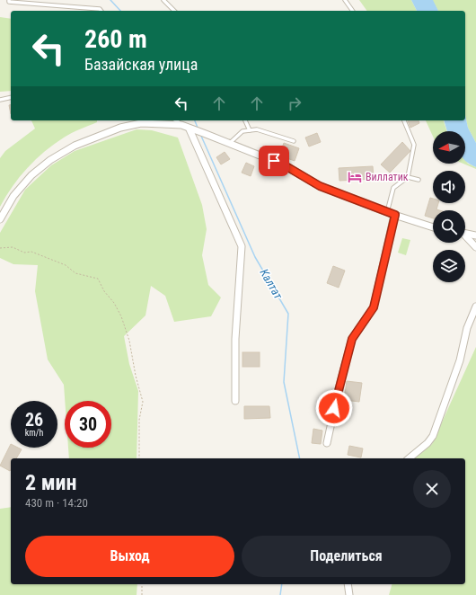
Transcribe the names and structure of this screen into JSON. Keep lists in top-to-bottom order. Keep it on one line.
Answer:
{"water":["Калтат"],"places":{"hotel":["Виллатик"]},"north":"left","page":{"turn":["260 m","Базайская улица"],"speed":"26 km/h","limit":"30","heading":["2 мин","430 m · 14:20"],"buttons":["Выход","Поделиться"]}}
